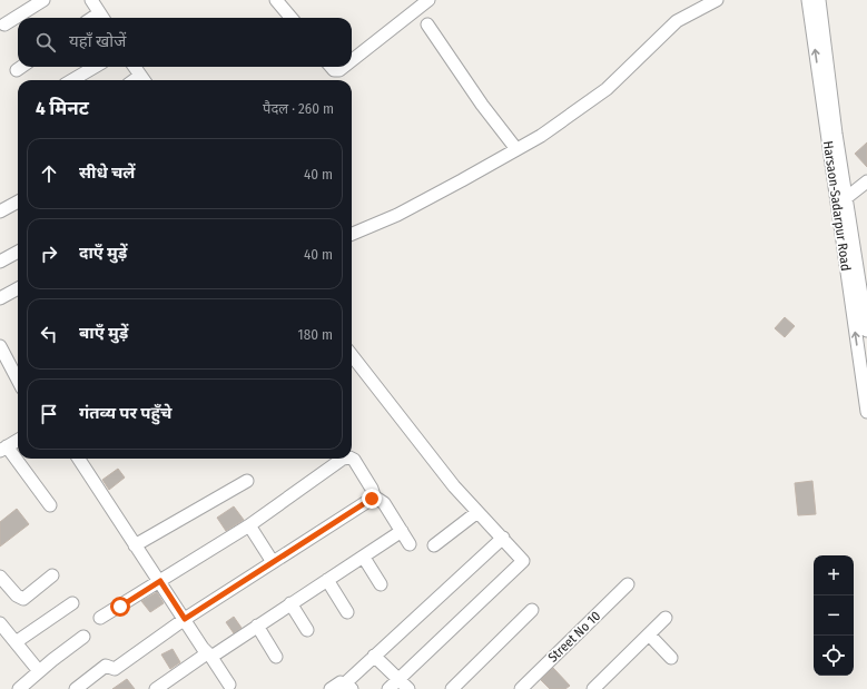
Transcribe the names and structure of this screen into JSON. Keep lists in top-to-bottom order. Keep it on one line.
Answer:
{"streets":{"street":["Harsaon-Sadarpur Road","Street No 10"]},"page":{"search":"यहाँ खोजें","heading":["4 मिनट","पैदल · 260 m"],"list":[["सीधे चलें","40 m"],["दाएँ मुड़ें","40 m"],["बाएँ मुड़ें","180 m"],"गंतव्य पर पहुँचे"],"map_buttons":["+","−"]}}
